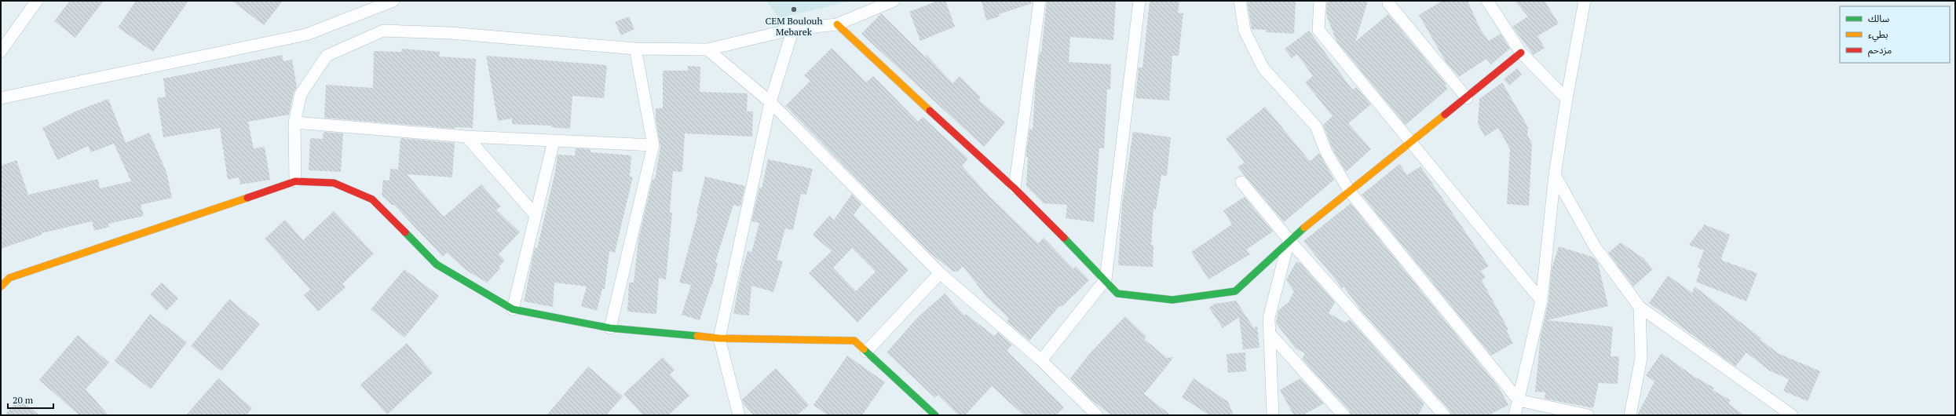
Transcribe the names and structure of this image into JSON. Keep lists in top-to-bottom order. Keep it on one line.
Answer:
{"places":["CEM Boulouh Mebarek"],"legend":["سالك","بطيء","مزدحم"],"scale_bar":"20 m"}
